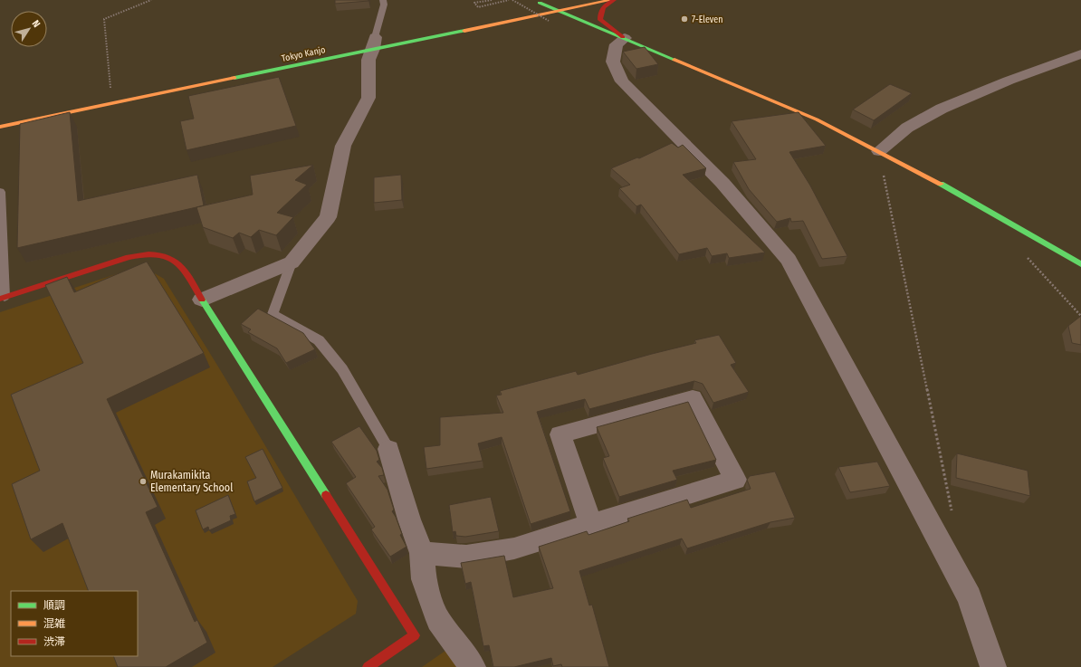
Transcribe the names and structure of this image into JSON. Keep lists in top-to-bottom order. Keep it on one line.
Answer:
{"streets":{"main road":["Tokyo Kanjo"]},"places":["7-Eleven","Murakamikita Elementary School"],"legend":["順調","混雑","渋滞"],"north":"top right"}
